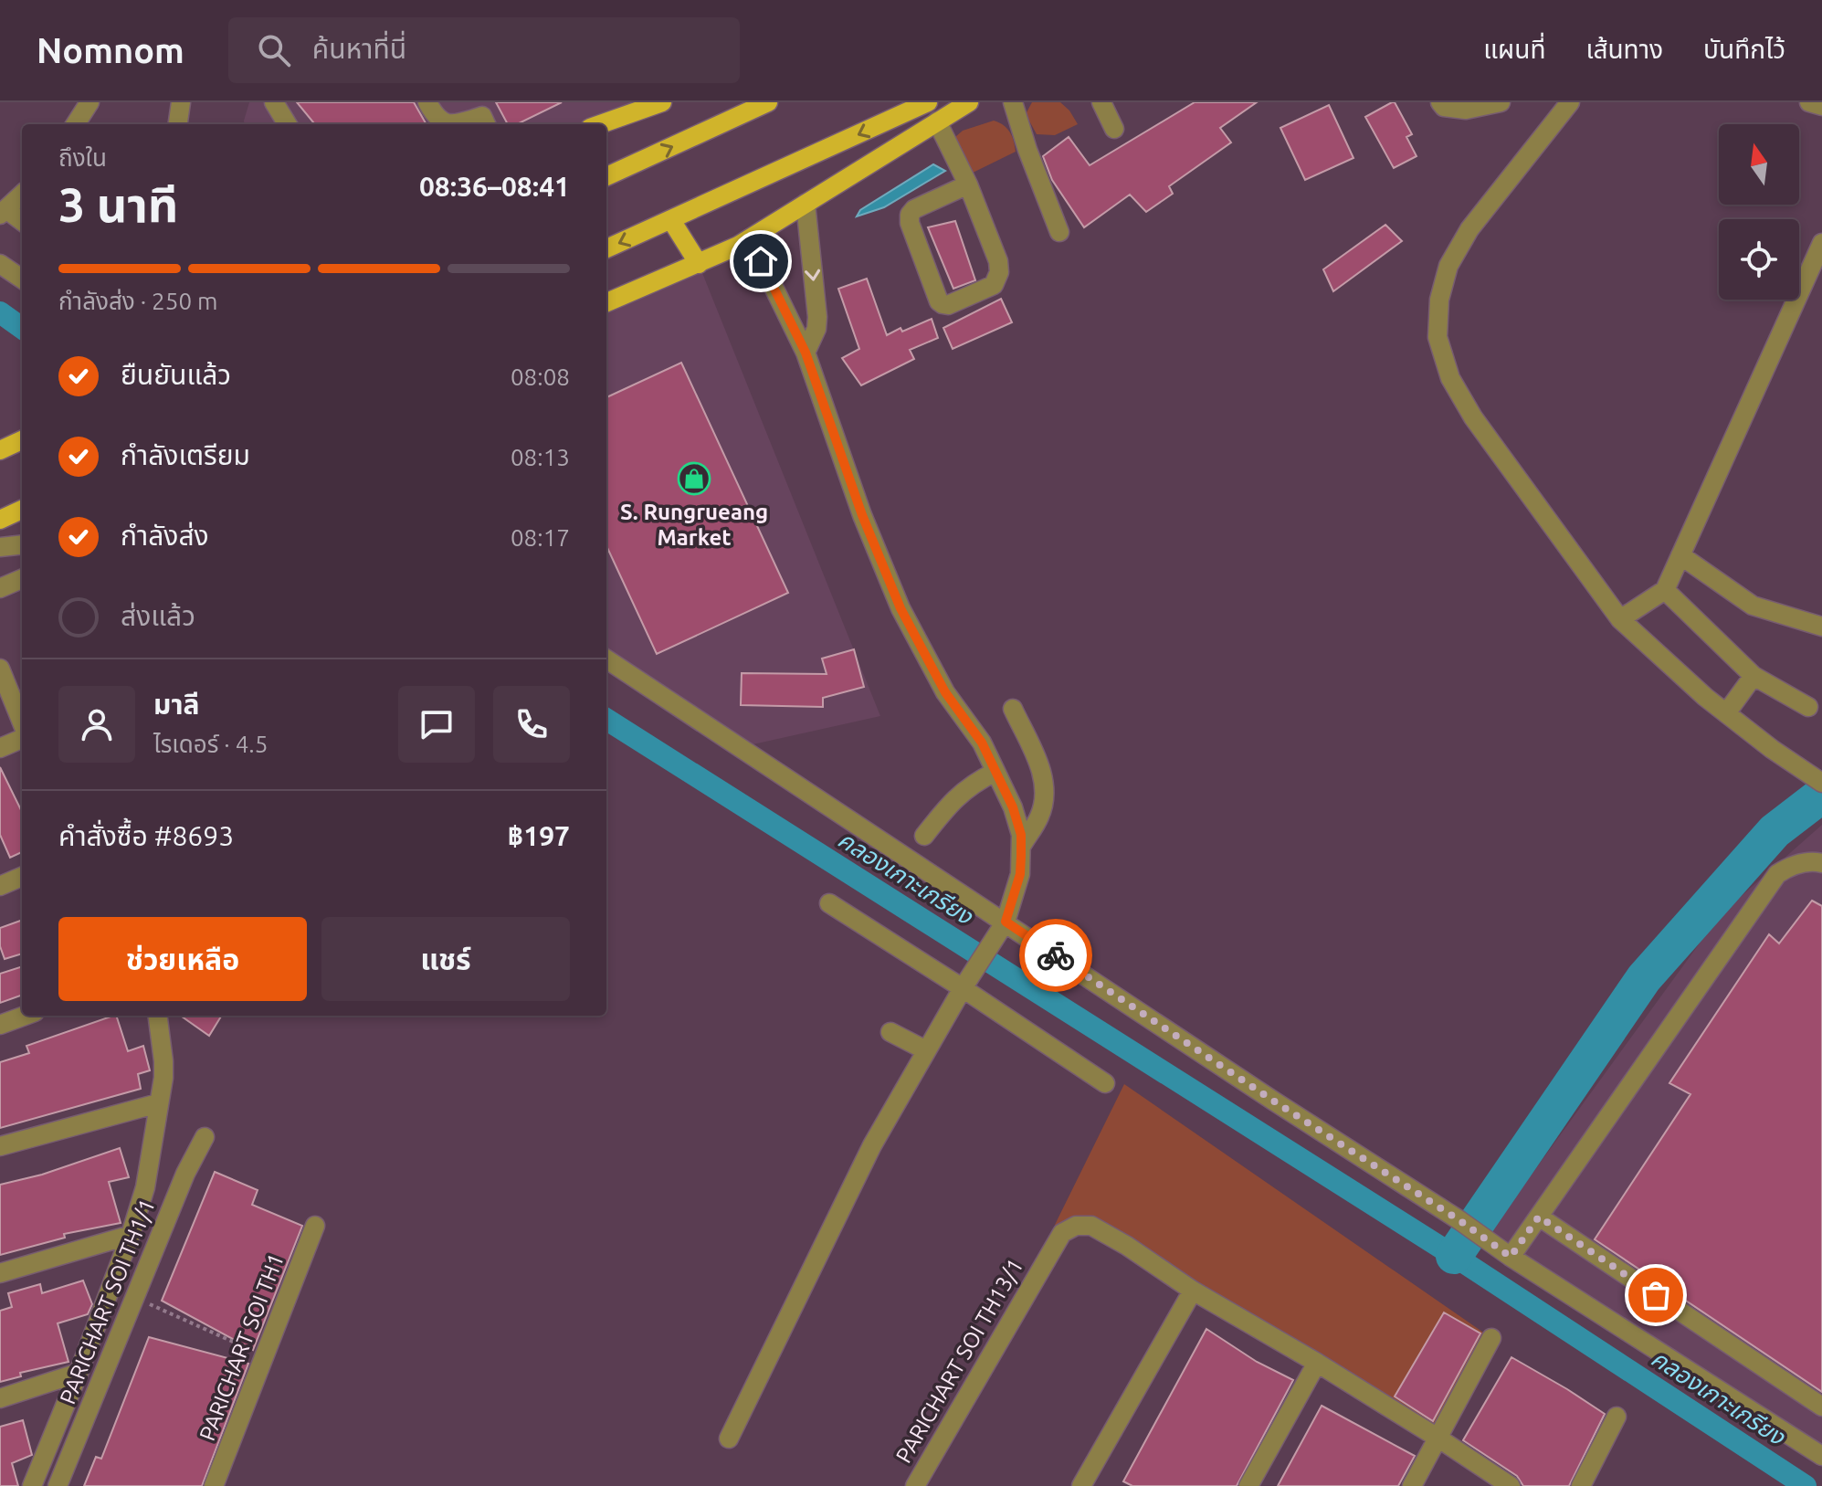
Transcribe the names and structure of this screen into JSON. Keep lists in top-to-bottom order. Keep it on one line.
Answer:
{"streets":{"street":["PARICHART SOI TH1/1","PARICHART SOI TH1","PARICHART SOI TH13/1"]},"water":["คลองเกาะเกรียง"],"places":{"shop":["S. Rungrueang Market"]},"north":"top","page":{"header":"Nomnom","search":"ค้นหาที่นี่","nav":["แผนที่","เส้นทาง","บันทึกไว้"],"heading":["3 นาที","ถึงใน","08:36–08:41"],"panel":["มาลี","ไรเดอร์ · 4.5","คำสั่งซื้อ #8693","฿197"],"bar":"กำลังส่ง · 250 m","list":[["ยืนยันแล้ว","08:08"],["กำลังเตรียม","08:13"],["กำลังส่ง","08:17"],"ส่งแล้ว"],"buttons":["ช่วยเหลือ","แชร์"]}}
